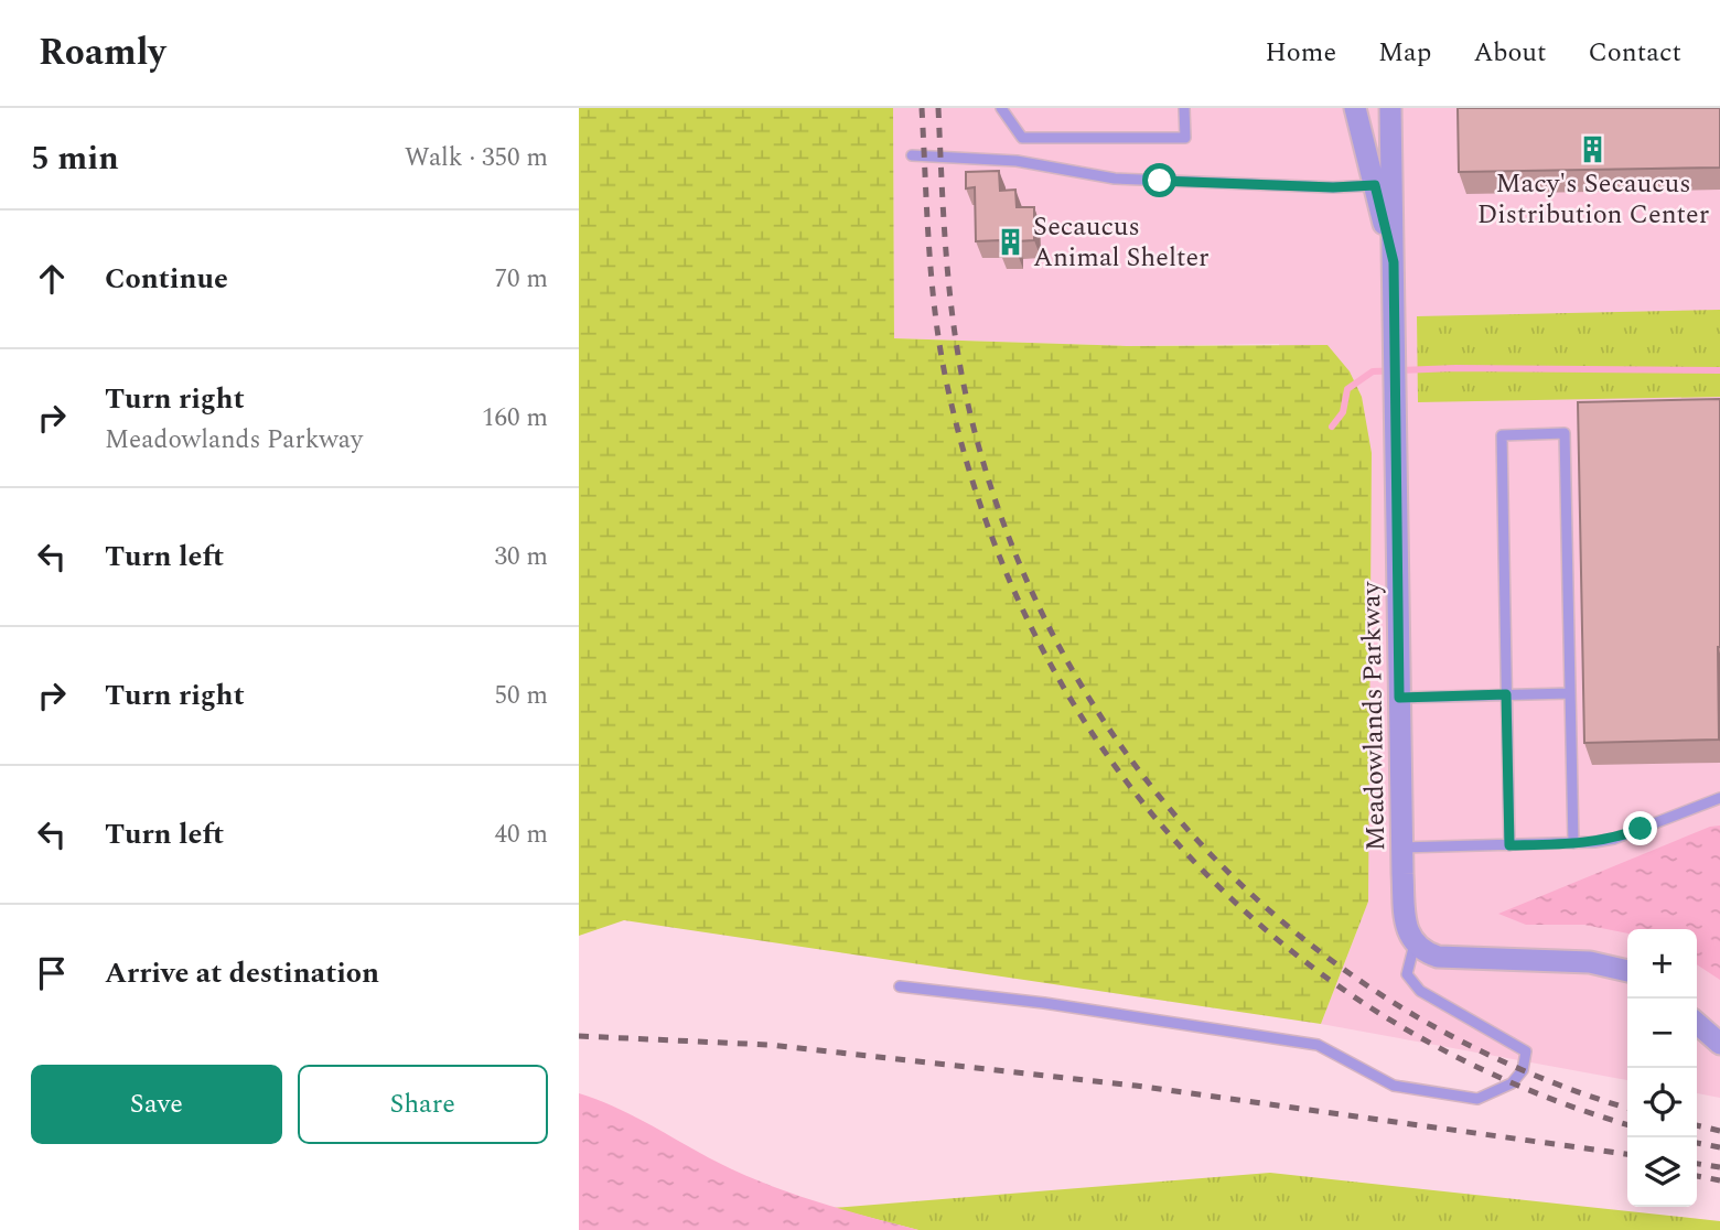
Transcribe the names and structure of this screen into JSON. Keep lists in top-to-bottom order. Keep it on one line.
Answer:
{"streets":{"street":["Meadowlands Parkway"]},"places":{"building":["Macy's Secaucus Distribution Center","Secaucus Animal Shelter"]},"page":{"header":"Roamly","nav":["Home","Map","About","Contact"],"heading":["5 min","Walk · 350 m"],"list":[["Continue","70 m"],["Turn right","Meadowlands Parkway","160 m"],["Turn left","30 m"],["Turn right","50 m"],["Turn left","40 m"],"Arrive at destination"],"map_buttons":["+","−"],"buttons":["Save","Share"]}}
